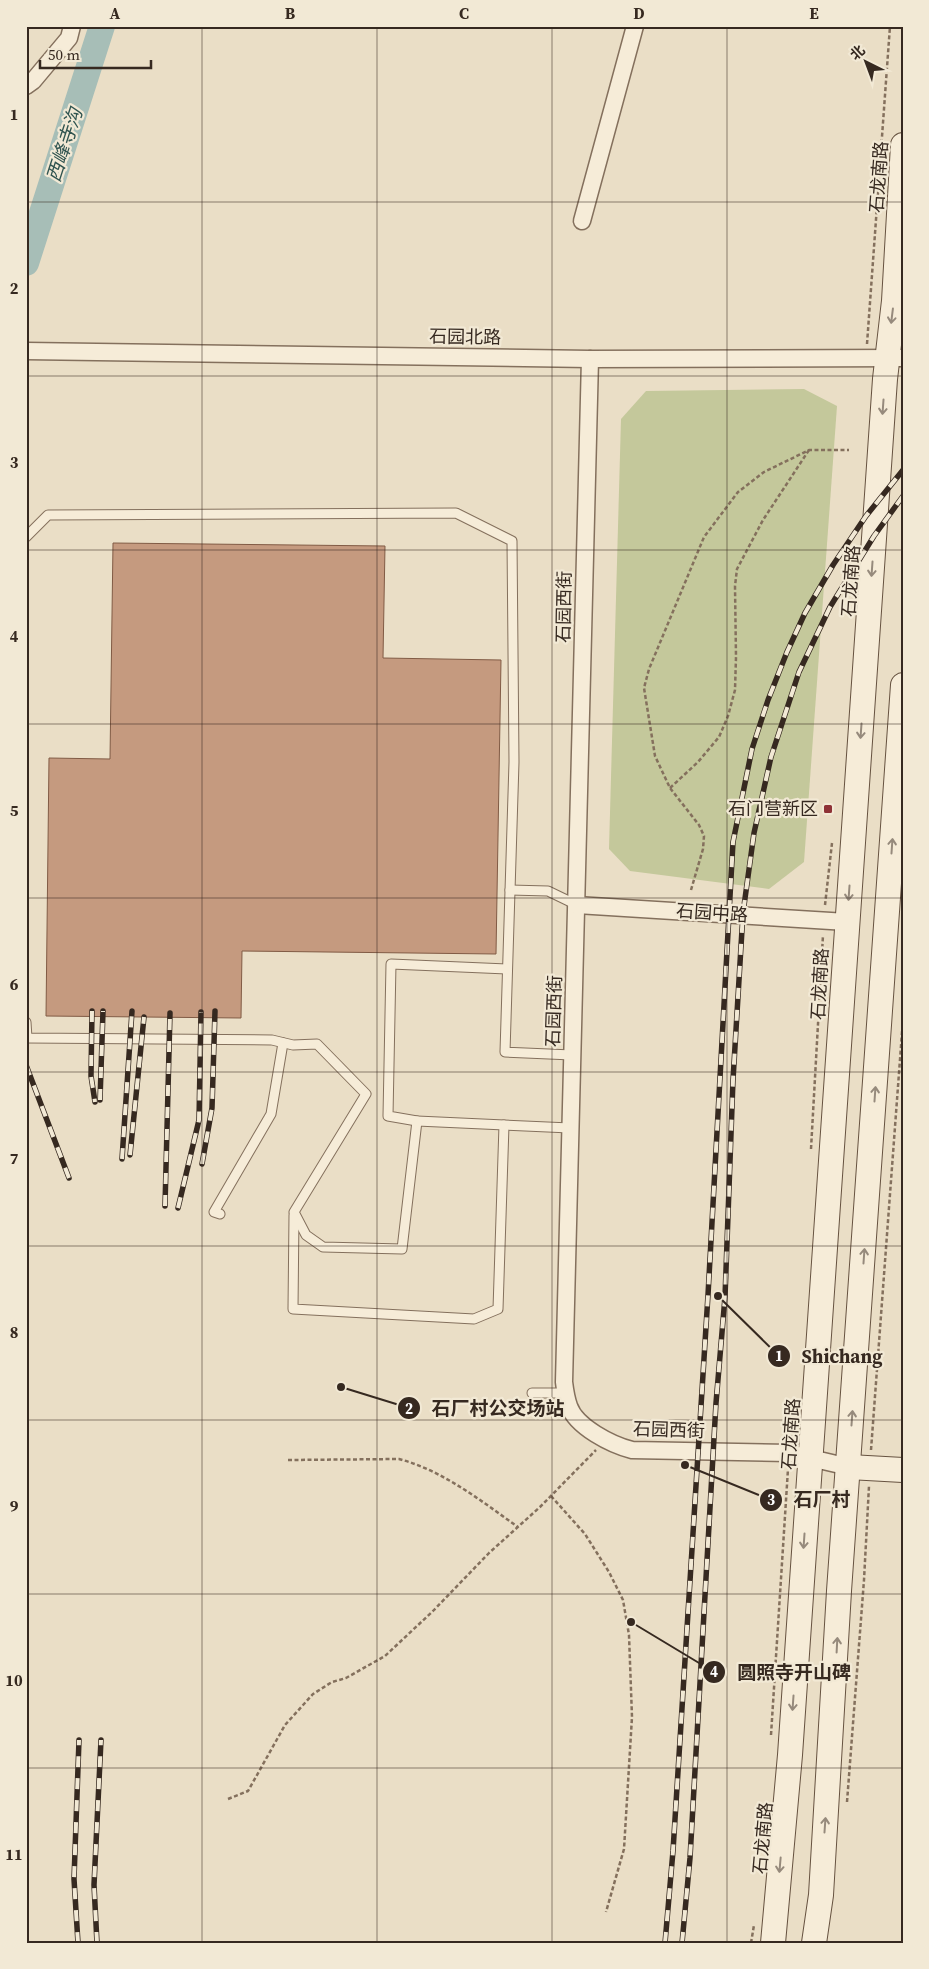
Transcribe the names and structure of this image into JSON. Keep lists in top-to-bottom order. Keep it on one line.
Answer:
{"streets":{"main road":["石龙南路"],"street":["石园北路","石园西街","石园中路"]},"crossings":[["石龙南路","石园北路"],["石龙南路","石园西街"],["石龙南路","石园中路"],["石园北路","石园西街"],["石园西街","石园中路"]],"water":["西峰寺沟"],"places":{"transit":["石门营新区"],"other":["Shichang","石厂村公交场站","石厂村","圆照寺开山碑"]},"scale_bar":"50 m","north":"top left","grid":{"columns":["A","B","C","D","E"],"rows":["1","2","3","4","5","6","7","8","9","10","11"]}}
